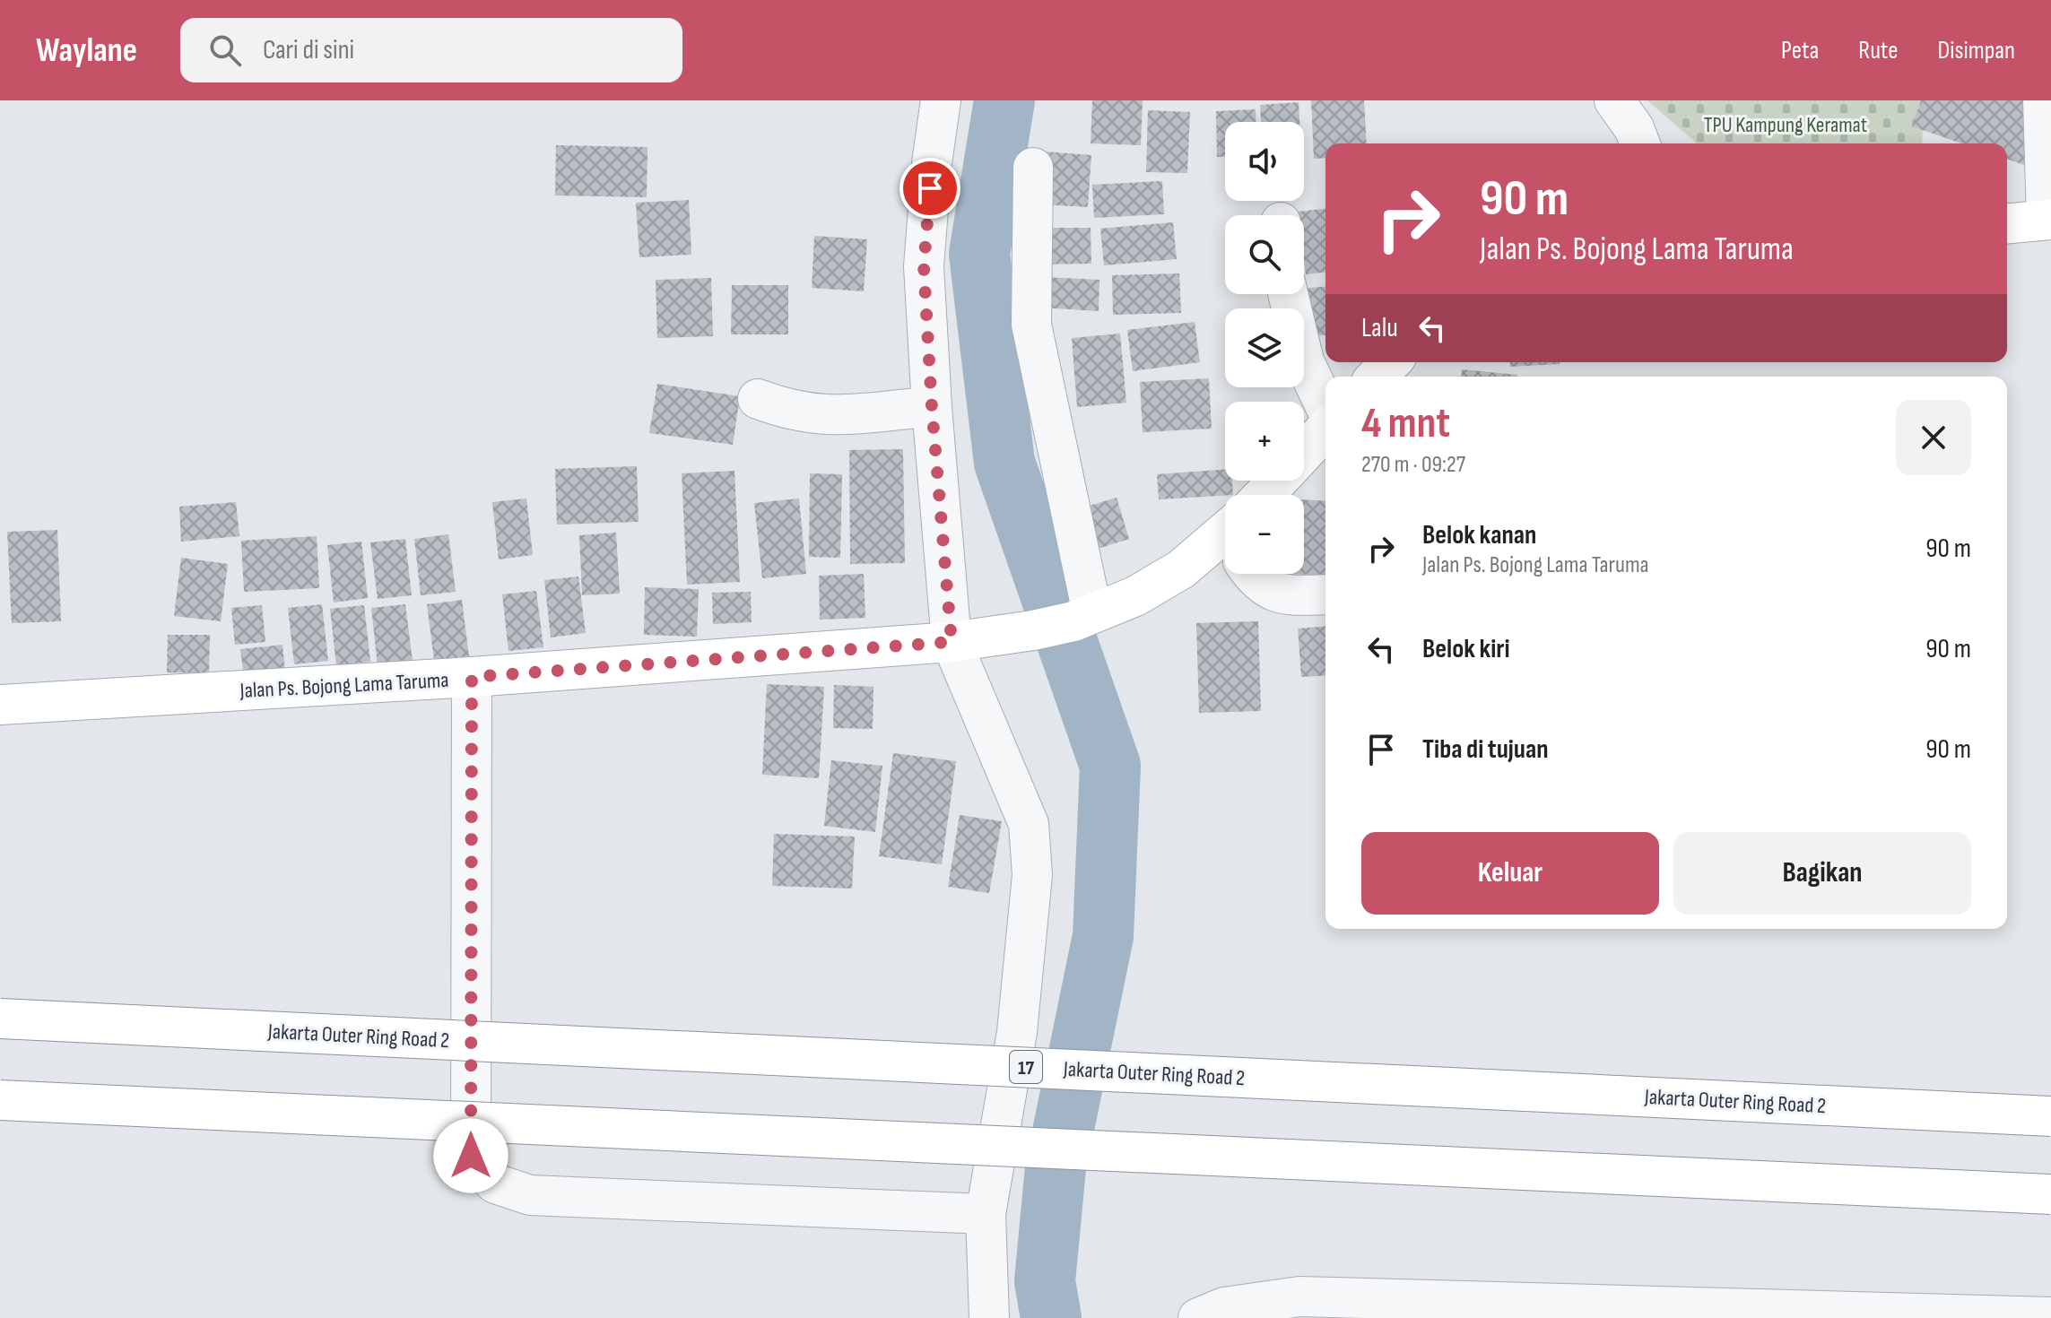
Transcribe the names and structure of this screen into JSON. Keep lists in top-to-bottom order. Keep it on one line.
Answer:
{"streets":{"main road":["Jalan Ps. Bojong Lama Taruma","Jakarta Outer Ring Road 2","17"]},"parks":["TPU Kampung Keramat"],"page":{"header":"Waylane","search":"Cari di sini","nav":["Peta","Rute","Disimpan"],"map_buttons":["+","−"],"turn":["90 m","Jalan Ps. Bojong Lama Taruma"],"then":"Lalu","heading":["4 mnt","270 m · 09:27"],"list":[{"name":"Belok kanan","note":"Jalan Ps. Bojong Lama Taruma","value":"90 m"},{"name":"Belok kiri","value":"90 m"},{"name":"Tiba di tujuan","value":"90 m"}],"buttons":["Keluar","Bagikan"]}}
